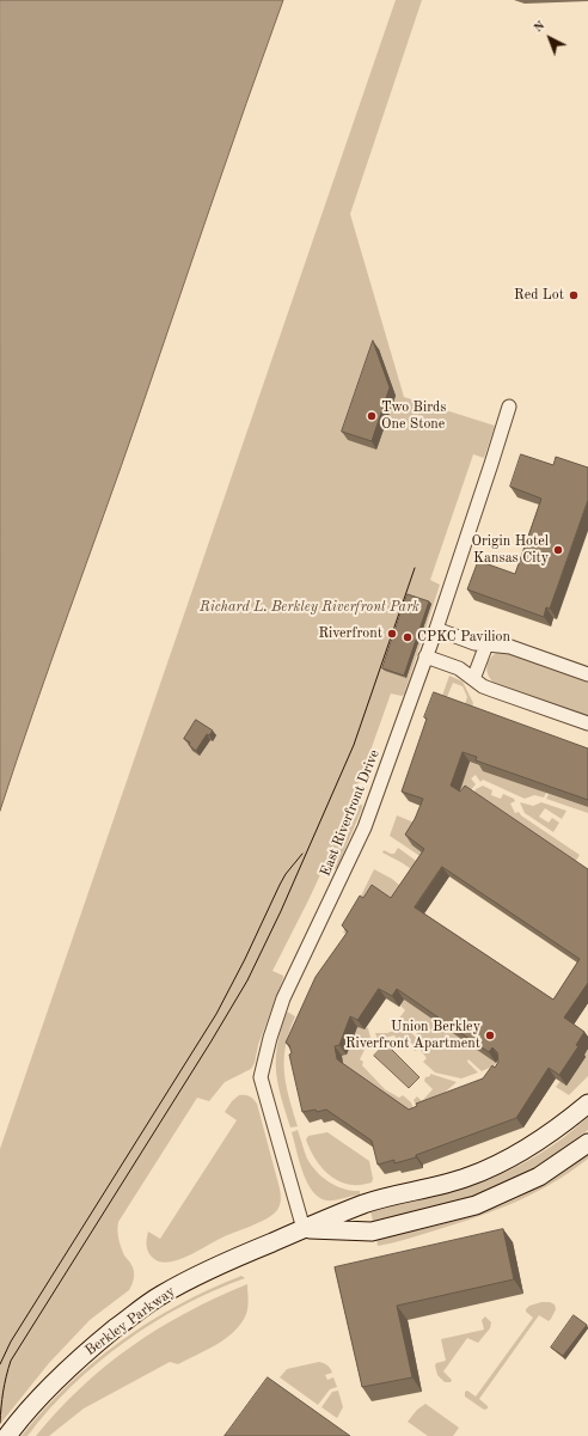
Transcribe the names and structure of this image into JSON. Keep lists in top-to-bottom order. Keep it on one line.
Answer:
{"streets":{"main road":["Berkley Parkway"],"street":["East Riverfront Drive"]},"crossings":[["East Riverfront Drive","Berkley Parkway"]],"parks":["Richard L. Berkley Riverfront Park"],"places":["Red Lot","Two Birds One Stone","Origin Hotel Kansas City","Riverfront","CPKC Pavilion","Union Berkley Riverfront Apartment"],"north":"top left"}
